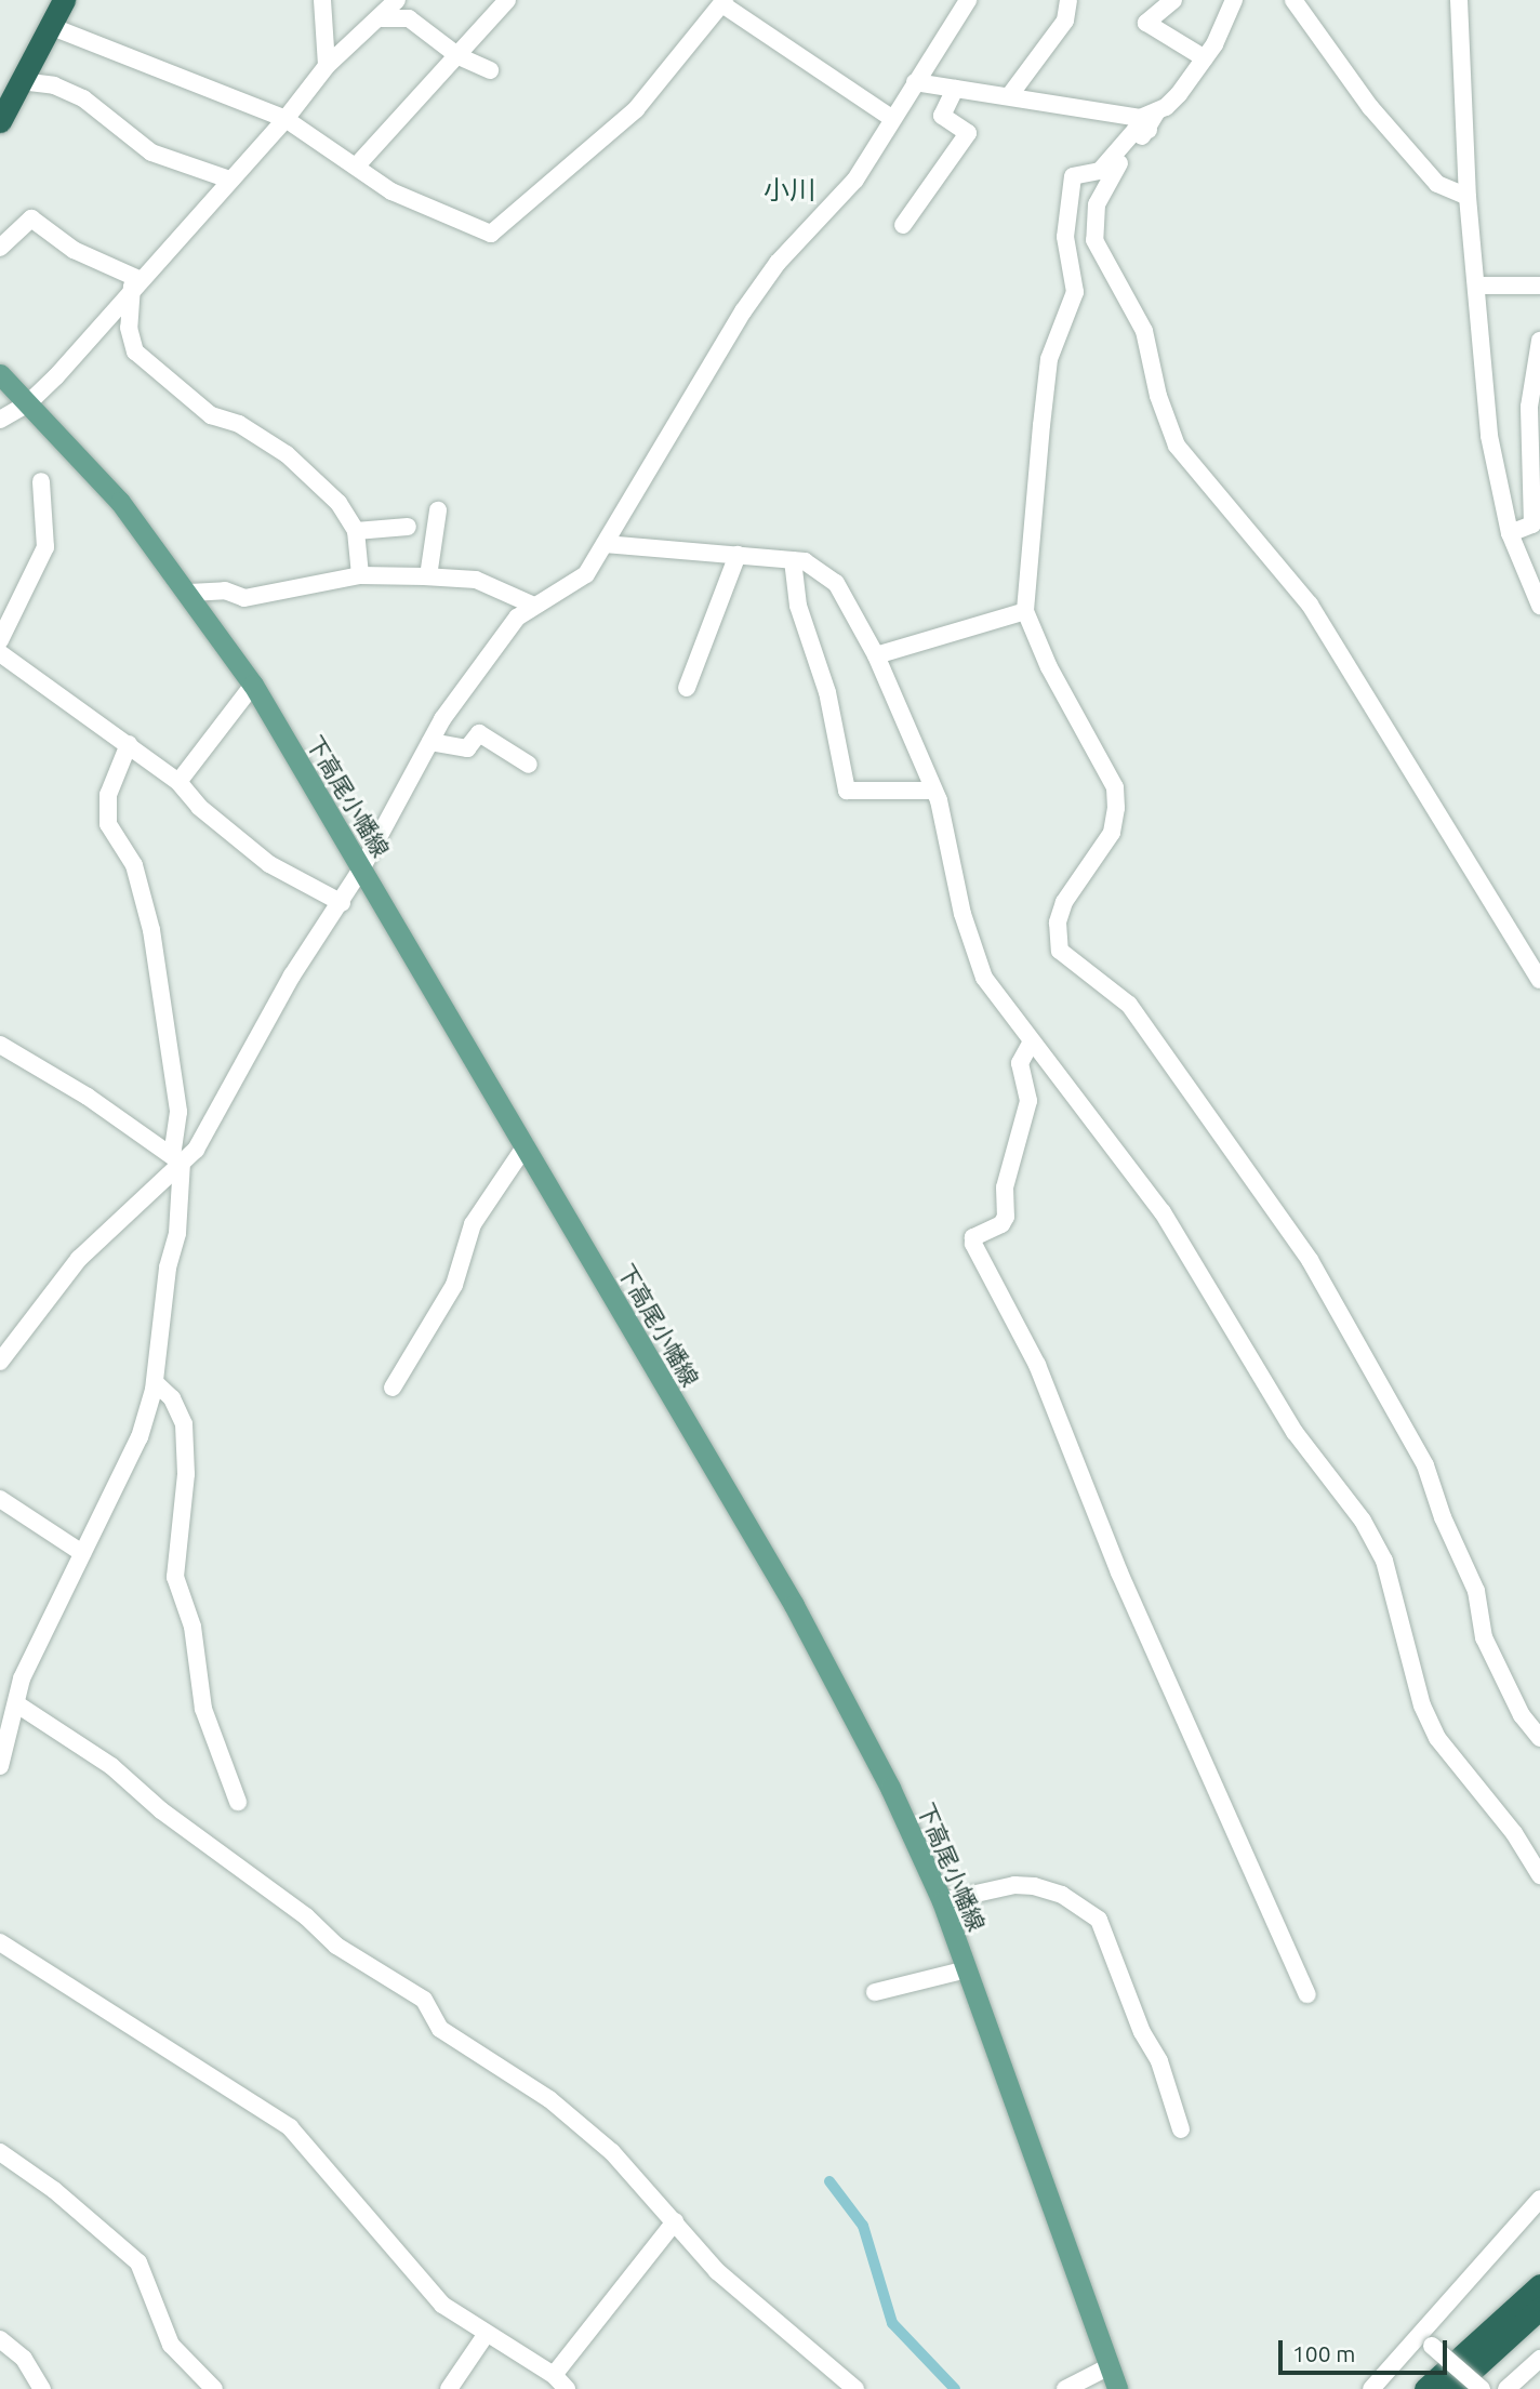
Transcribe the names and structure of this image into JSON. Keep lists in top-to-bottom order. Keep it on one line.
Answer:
{"streets":{"main road":["下高尾小幡線"]},"districts":["小川"],"scale_bar":"100 m"}
